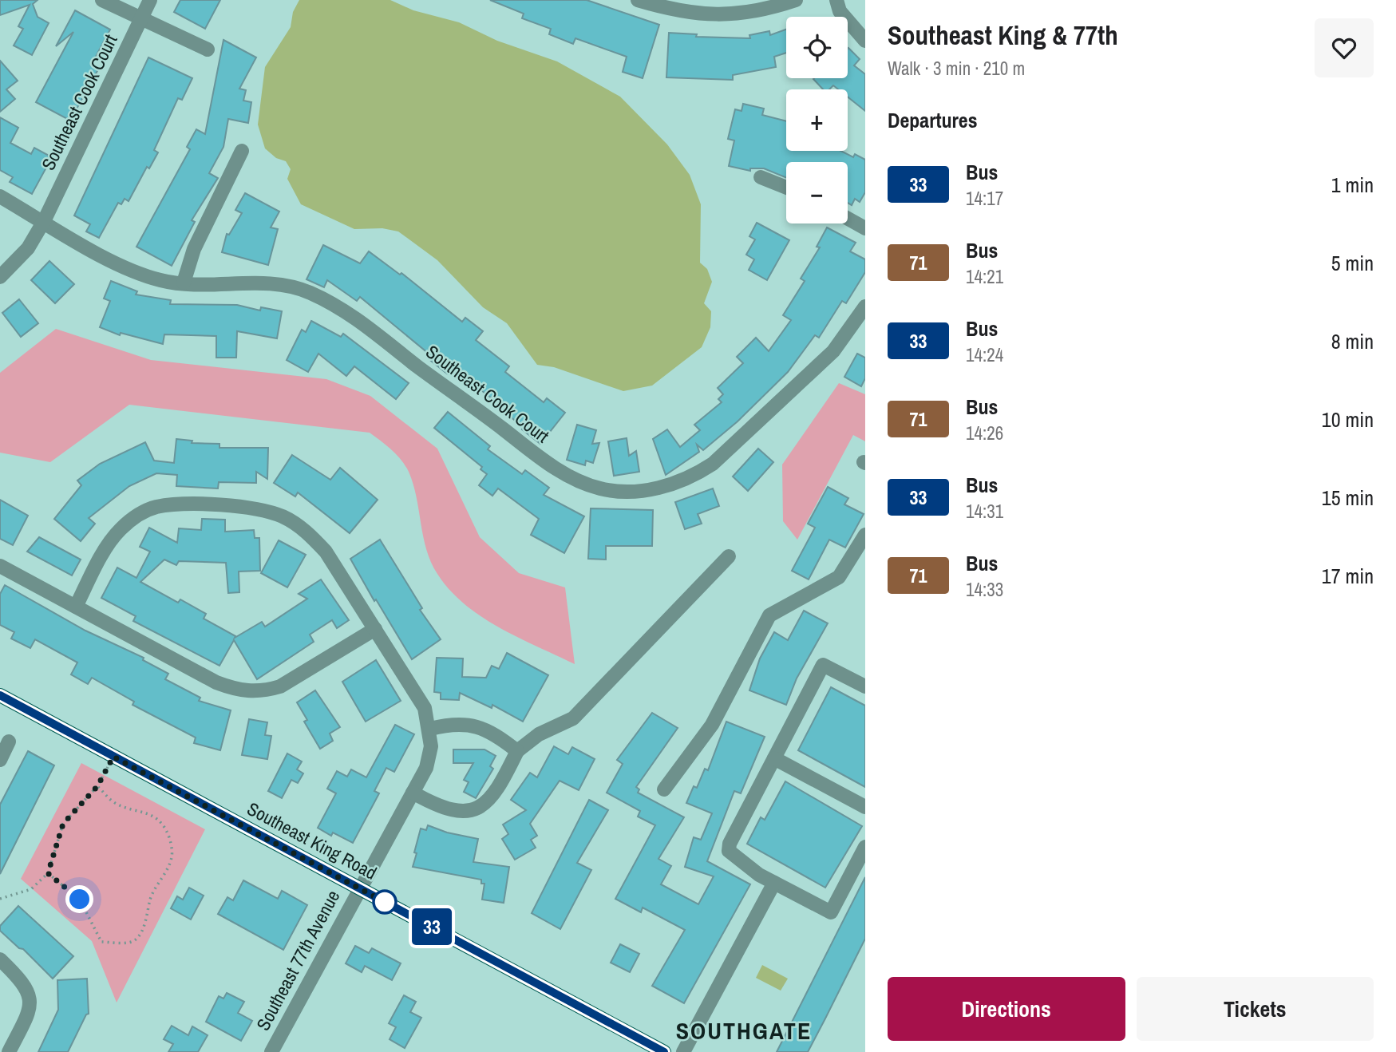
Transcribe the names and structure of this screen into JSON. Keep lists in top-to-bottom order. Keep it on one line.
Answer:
{"streets":{"main road":["Southeast King Road"],"street":["Southeast Cook Court","Southeast 77th Avenue"]},"crossings":[["Southeast King Road","Southeast 77th Avenue"]],"districts":["SOUTHGATE"],"lines":["bus line 33"],"page":{"on_map":"33","heading":[["Southeast King & 77th","Walk · 3 min · 210 m"],"Departures"],"map_buttons":["+","−"],"list":[{"mark":"33","name":"Bus","note":"14:17","value":"1 min"},{"mark":"71","name":"Bus","note":"14:21","value":"5 min"},{"mark":"33","name":"Bus","note":"14:24","value":"8 min"},{"mark":"71","name":"Bus","note":"14:26","value":"10 min"},{"mark":"33","name":"Bus","note":"14:31","value":"15 min"},{"mark":"71","name":"Bus","note":"14:33","value":"17 min"}],"buttons":["Directions","Tickets"]}}
